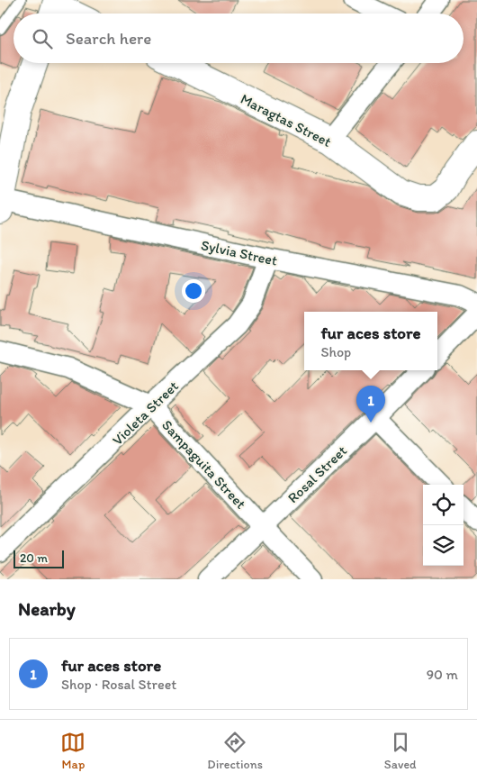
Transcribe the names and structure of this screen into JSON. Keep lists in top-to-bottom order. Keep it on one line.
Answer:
{"streets":{"street":["Maragtas Street","Sylvia Street","Violeta Street","Sampaguita Street","Rosal Street"]},"crossings":[["Sylvia Street","Violeta Street"],["Violeta Street","Sampaguita Street"],["Sampaguita Street","Rosal Street"]],"scale_bar":"20 m","page":{"search":"Search here","popup":["fur aces store","Shop"],"pins":"1","scale":"20 m","heading":"Nearby","list":[{"mark":"1","name":"fur aces store","note":"Shop · Rosal Street","value":"90 m"}],"nav":["Map","Directions","Saved"]}}
